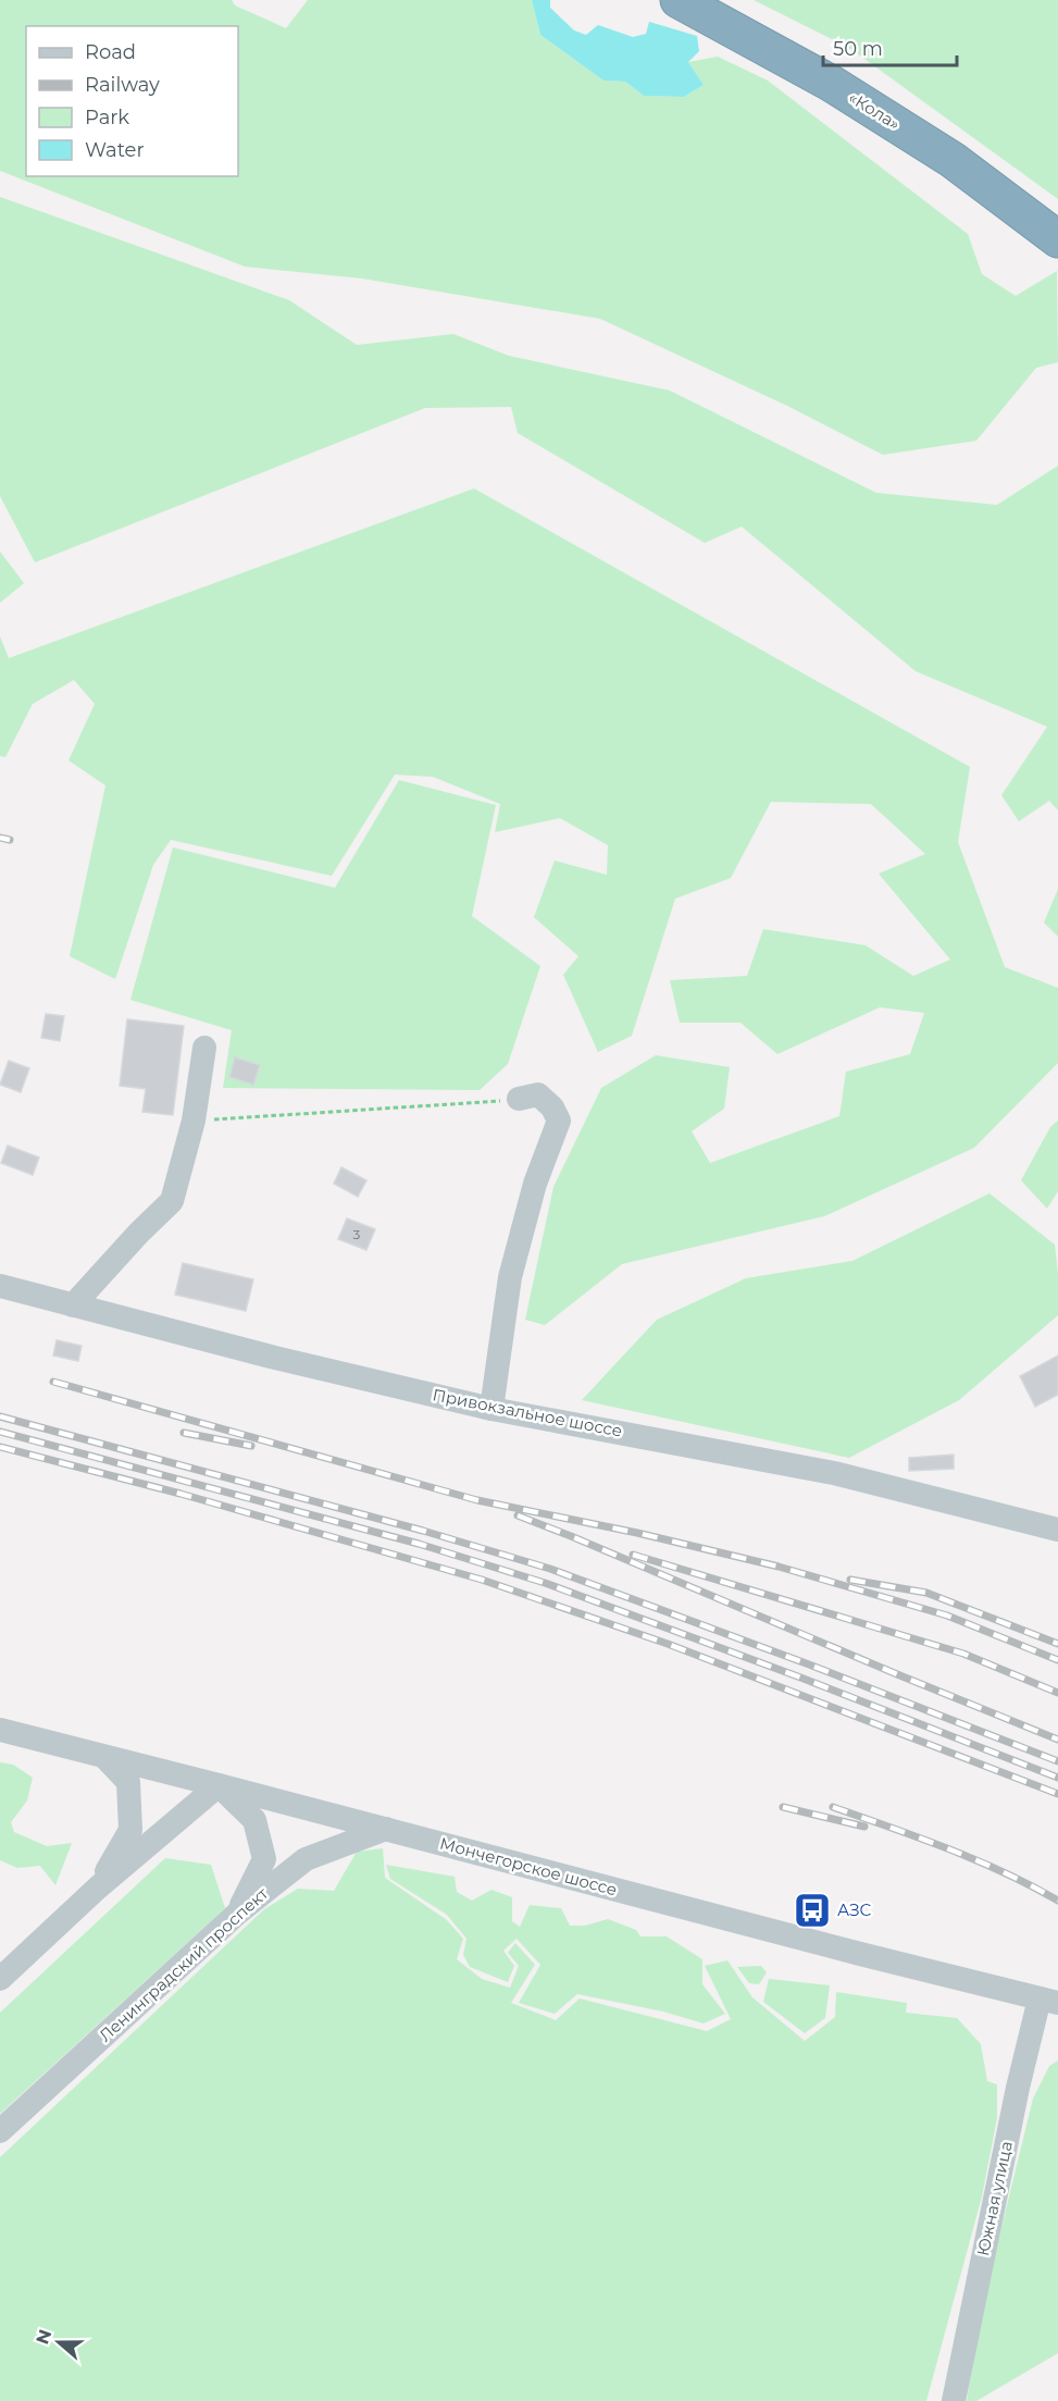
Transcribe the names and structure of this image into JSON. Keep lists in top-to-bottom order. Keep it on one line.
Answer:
{"streets":{"highway":["«Кола»"],"street":["Привокзальное шоссе","Мончегорское шоссе","Ленинградский проспект","Южная улица"]},"crossings":[["Мончегорское шоссе","Ленинградский проспект"],["Мончегорское шоссе","Южная улица"]],"places":{"bus stop":["АЗС"]},"house_numbers":["3"],"legend":["Road","Railway","Park","Water"],"scale_bar":"50 m","north":"left"}
